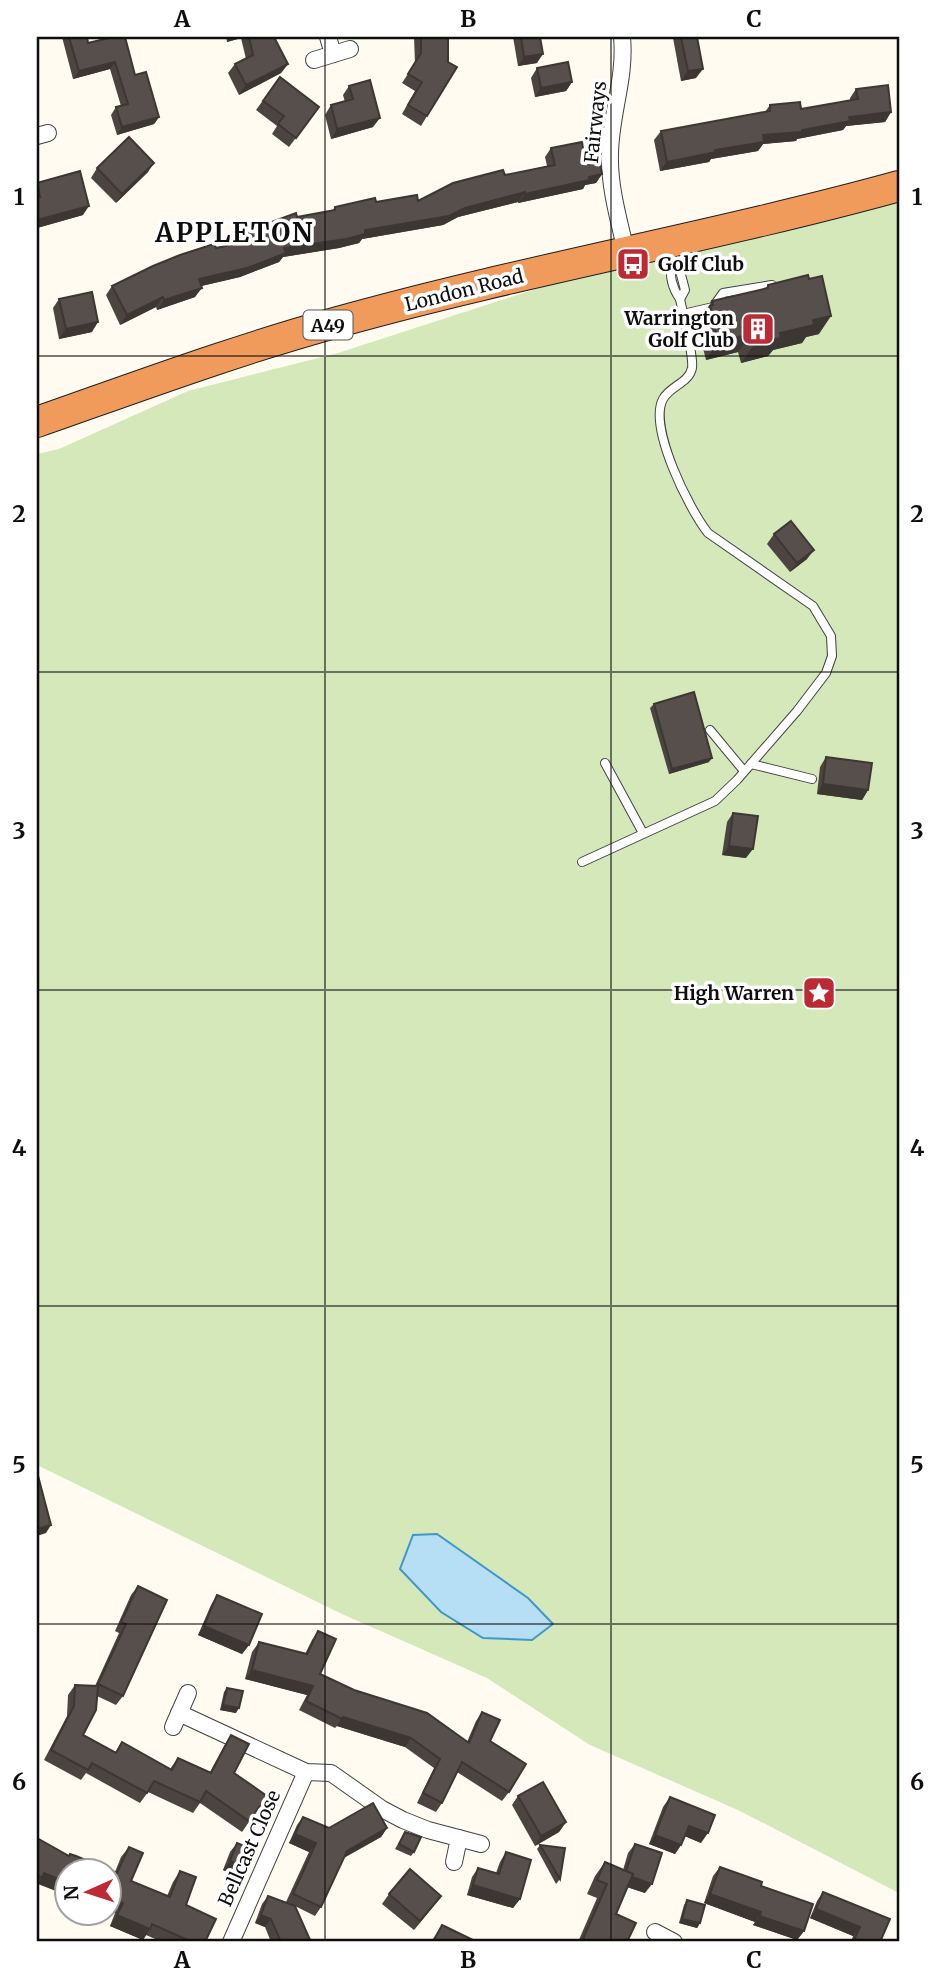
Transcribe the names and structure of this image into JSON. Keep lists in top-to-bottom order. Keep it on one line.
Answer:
{"streets":{"highway":["London Road","A49"],"street":["Fairways","Bellcast Close"]},"crossings":[["Fairways","London Road"]],"districts":["APPLETON"],"places":{"bus stop":["Golf Club"],"building":["Warrington Golf Club"],"place":["High Warren"]},"north":"left","grid":{"columns":["A","B","C"],"rows":["1","2","3","4","5","6"]}}
